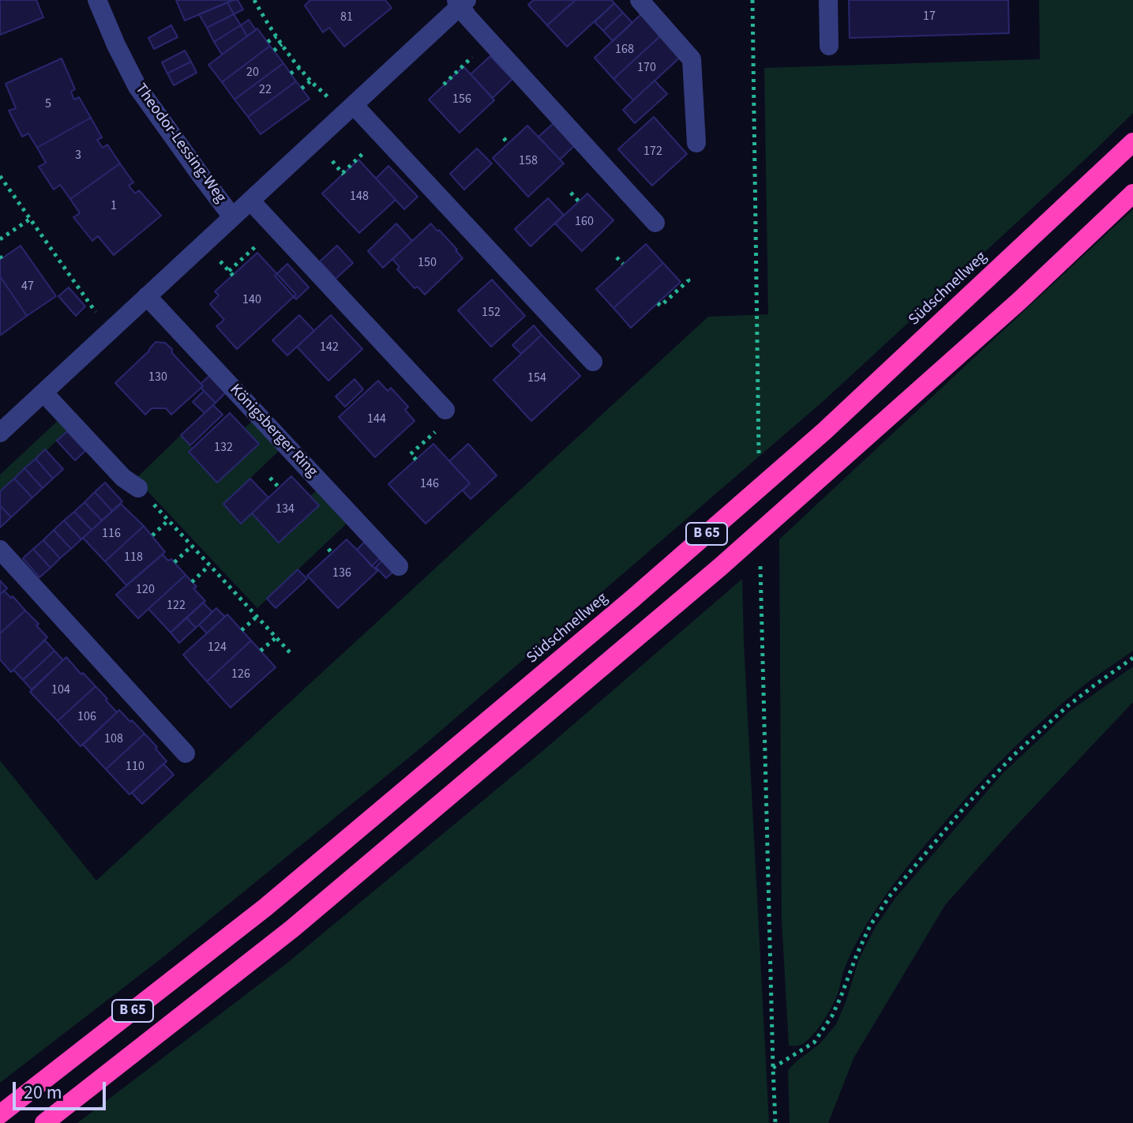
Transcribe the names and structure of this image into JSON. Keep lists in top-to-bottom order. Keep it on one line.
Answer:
{"streets":{"highway":["Südschnellweg","B 65"],"street":["Theodor-Lessing-Weg","Königsberger Ring"]},"house_numbers":["17","81","168","170","20","22","156","5","172","3","158","148","1","160","150","47","140","152","142","130","154","144","132","146","134","116","118","136","120","122","124","126","104","106","108","110"],"scale_bar":"20 m"}
